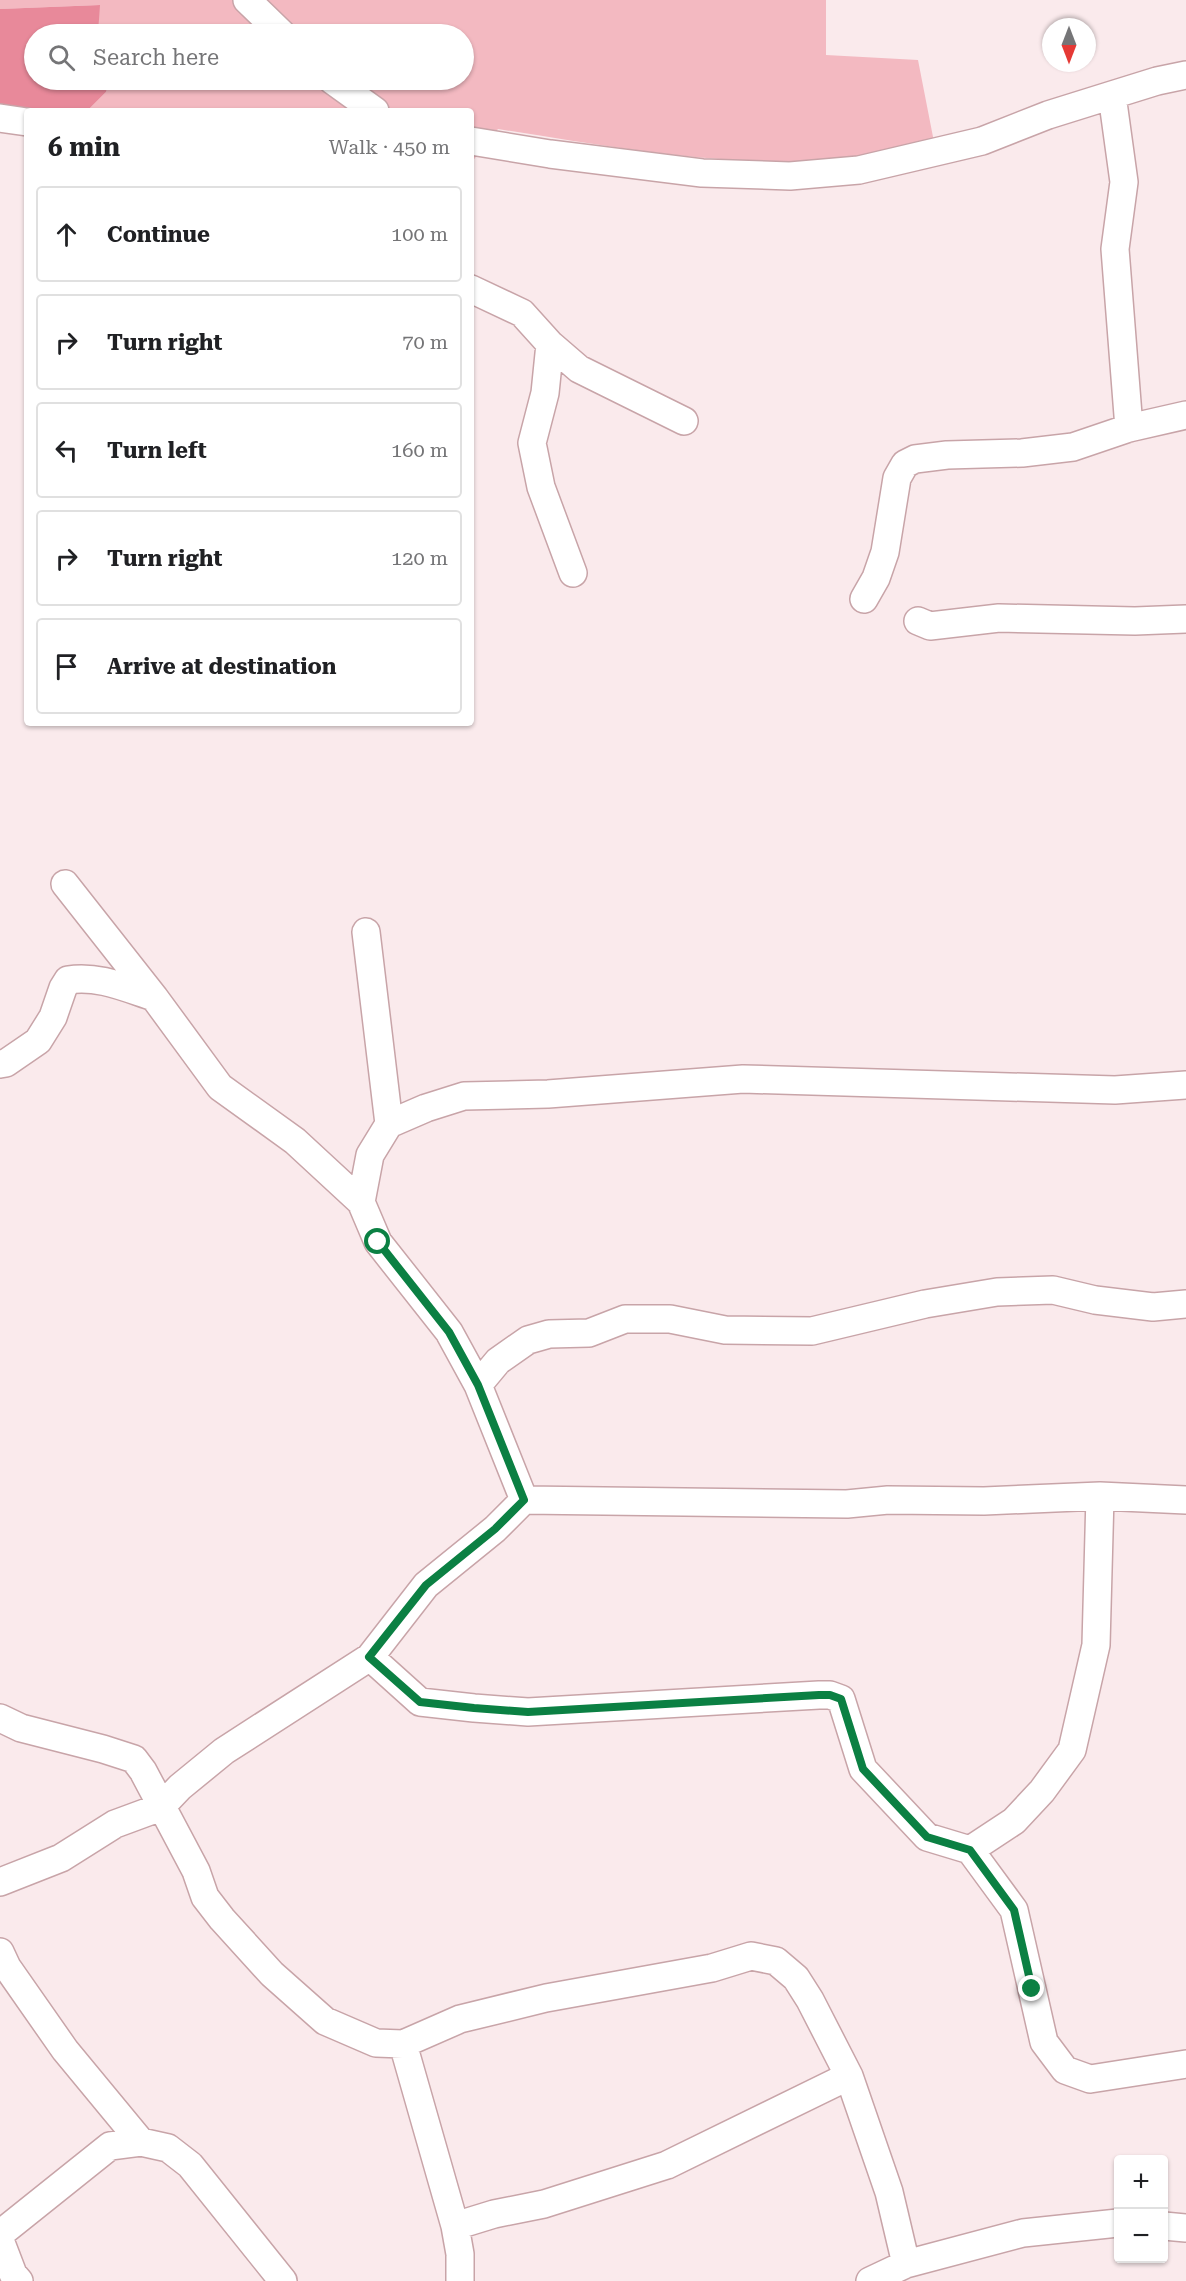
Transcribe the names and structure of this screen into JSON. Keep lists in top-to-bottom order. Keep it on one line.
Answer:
{"north":"bottom","page":{"search":"Search here","heading":["6 min","Walk · 450 m"],"list":[["Continue","100 m"],["Turn right","70 m"],["Turn left","160 m"],["Turn right","120 m"],"Arrive at destination"],"map_buttons":["+","−"]}}
